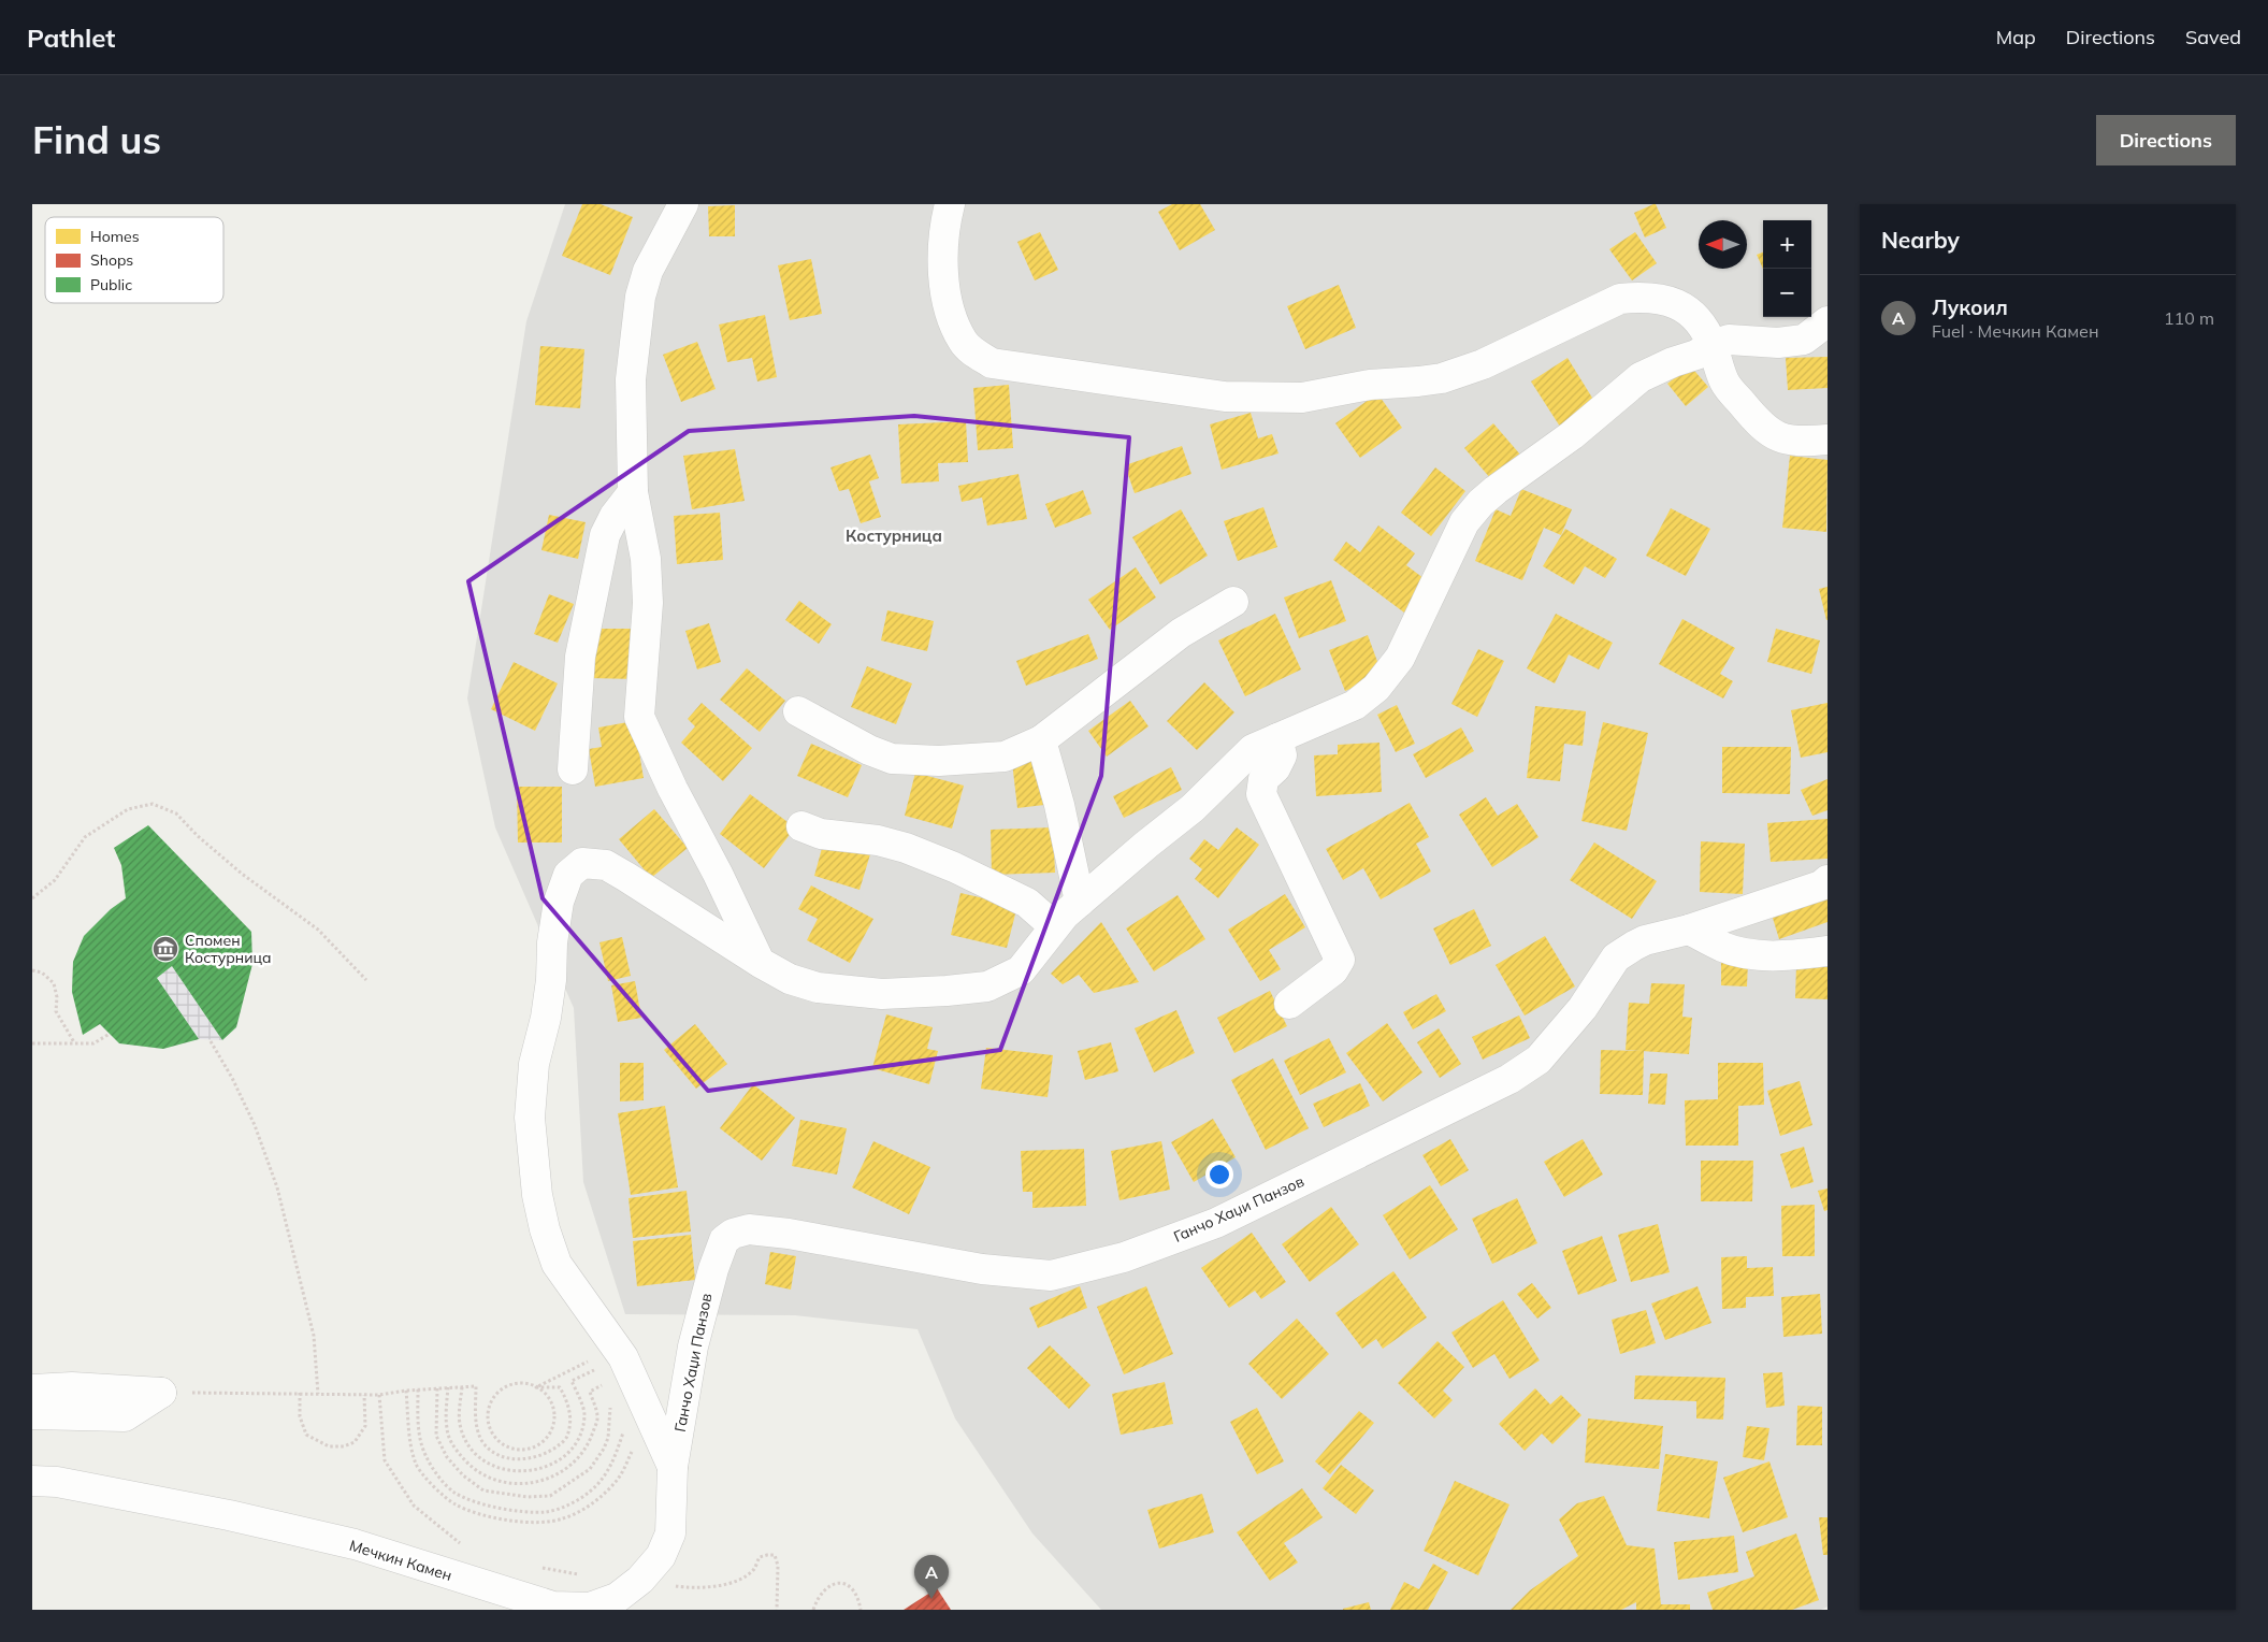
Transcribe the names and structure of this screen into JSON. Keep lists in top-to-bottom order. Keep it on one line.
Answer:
{"streets":{"street":["Ганчо Хаџи Панзов","Мечкин Камен"]},"crossings":[["Ганчо Хаџи Панзов","Мечкин Камен"]],"districts":["Костурница"],"places":{"museum":["Спомен Костурница"]},"legend":["Homes","Shops","Public"],"north":"left","page":{"header":"Pathlet","nav":["Map","Directions","Saved"],"buttons":"Directions","title":"Find us","heading":"Nearby","map_buttons":["+","−"],"list":[{"mark":"A","name":"Лукоил","note":"Fuel · Мечкин Камен","value":"110 m"}],"pins":"A"}}
